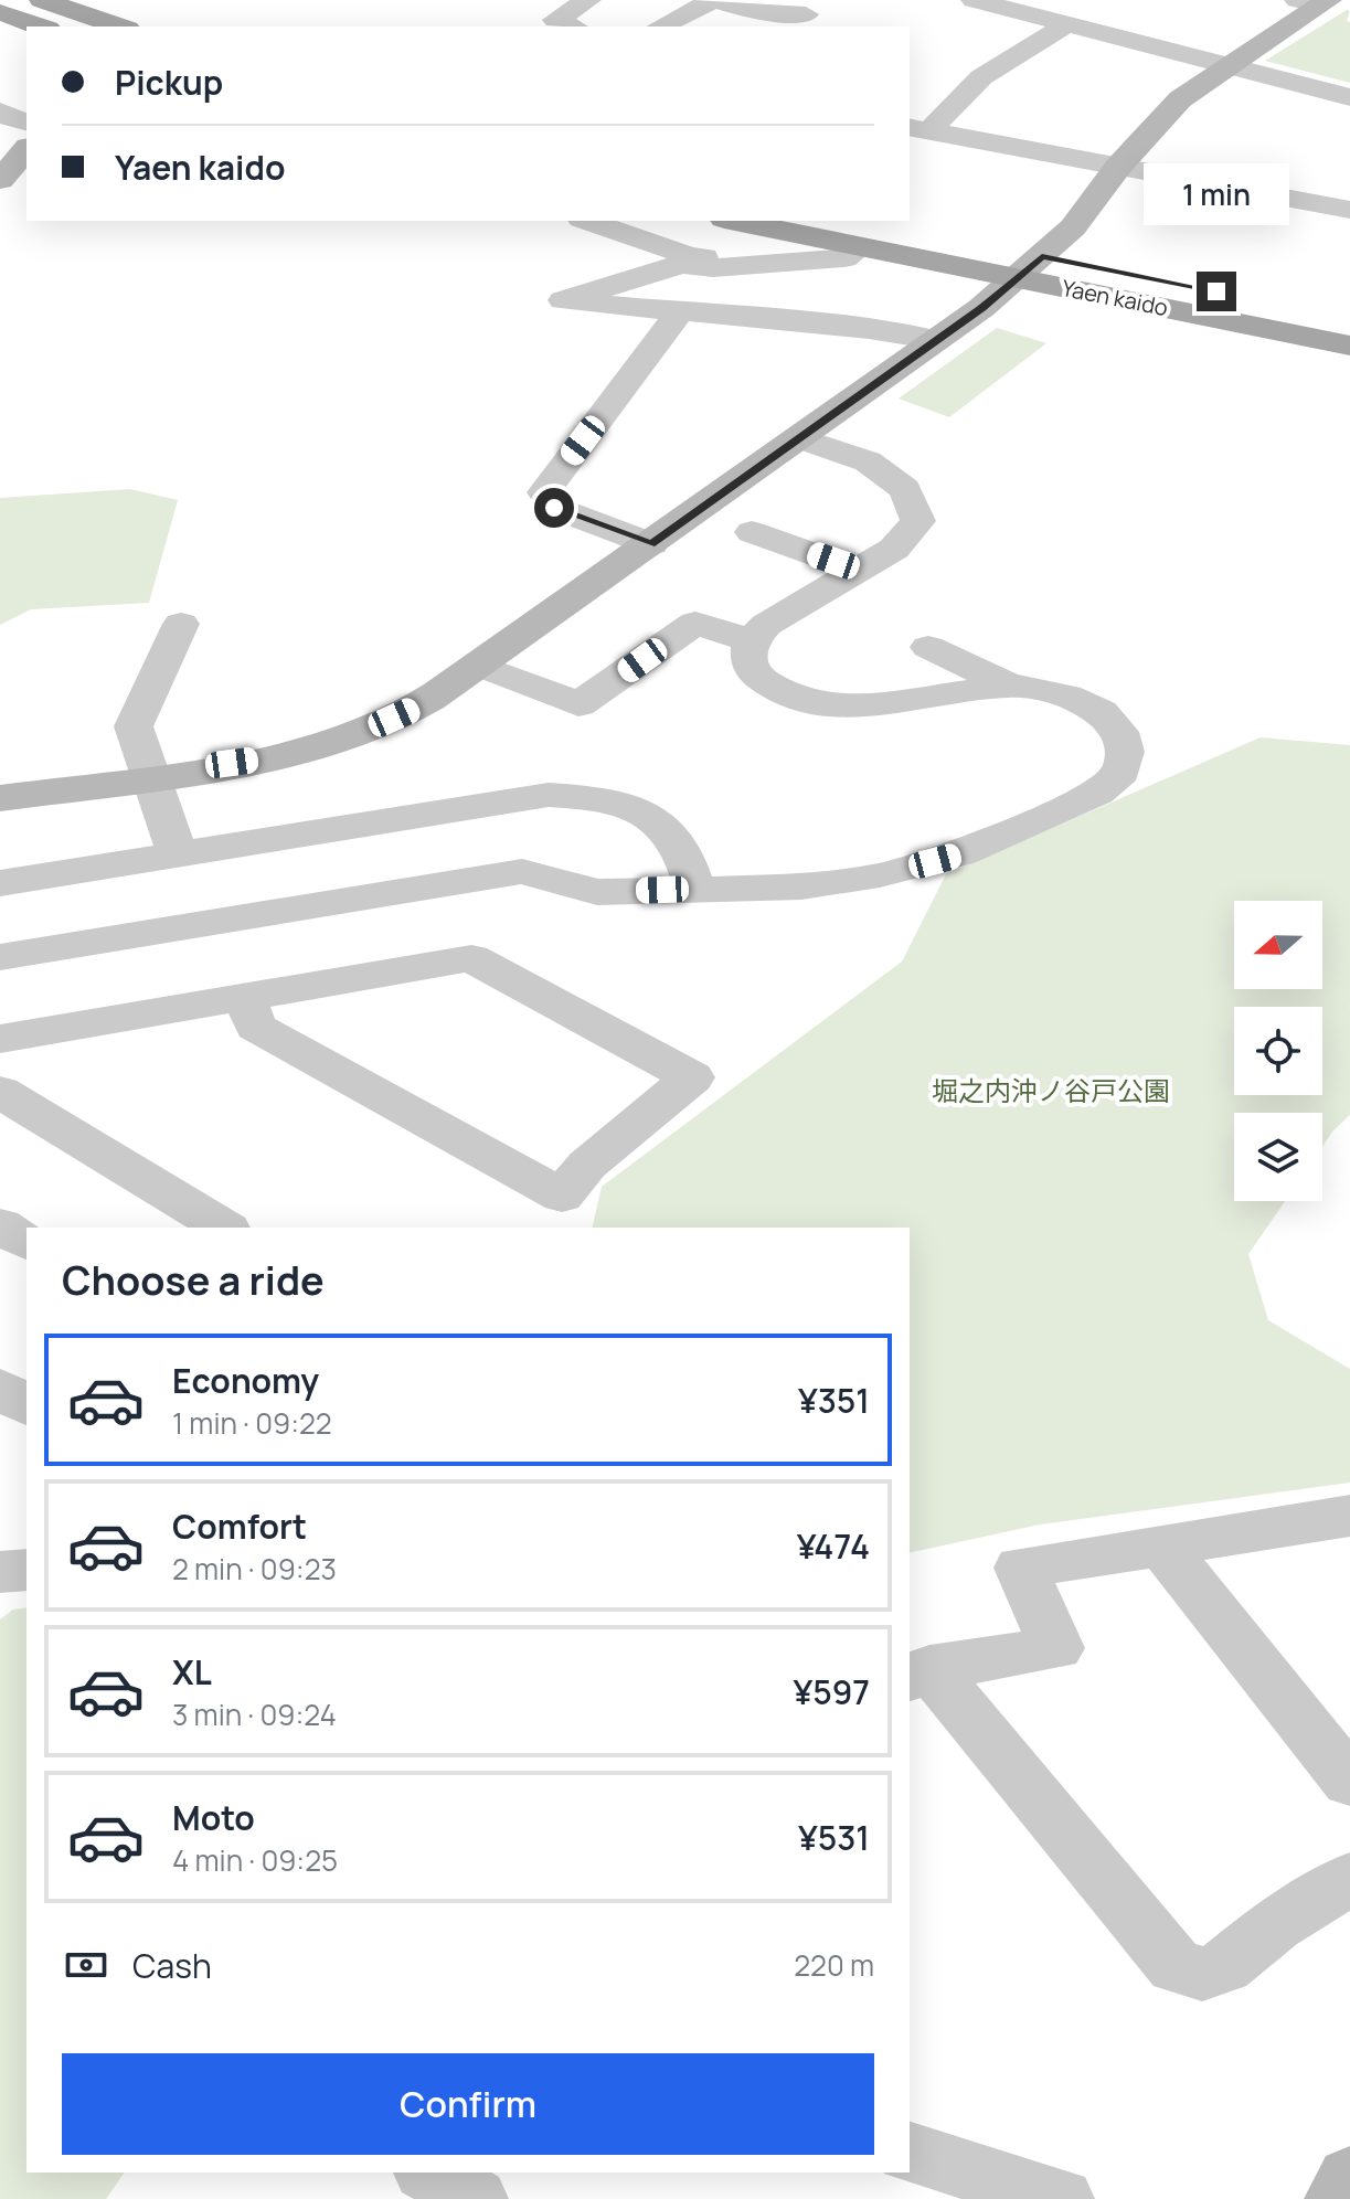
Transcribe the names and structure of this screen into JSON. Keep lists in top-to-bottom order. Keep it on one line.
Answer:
{"streets":{"main road":["Yaen kaido"]},"parks":["堀之内沖ノ谷戸公園"],"north":"left","page":{"banner":["Pickup","Yaen kaido"],"bubble":"1 min","heading":"Choose a ride","list":[{"name":"Economy","note":"1 min · 09:22","value":"¥351"},{"name":"Comfort","note":"2 min · 09:23","value":"¥474"},{"name":"XL","note":"3 min · 09:24","value":"¥597"},{"name":"Moto","note":"4 min · 09:25","value":"¥531"}],"pay":["Cash","220 m"],"buttons":"Confirm"}}
